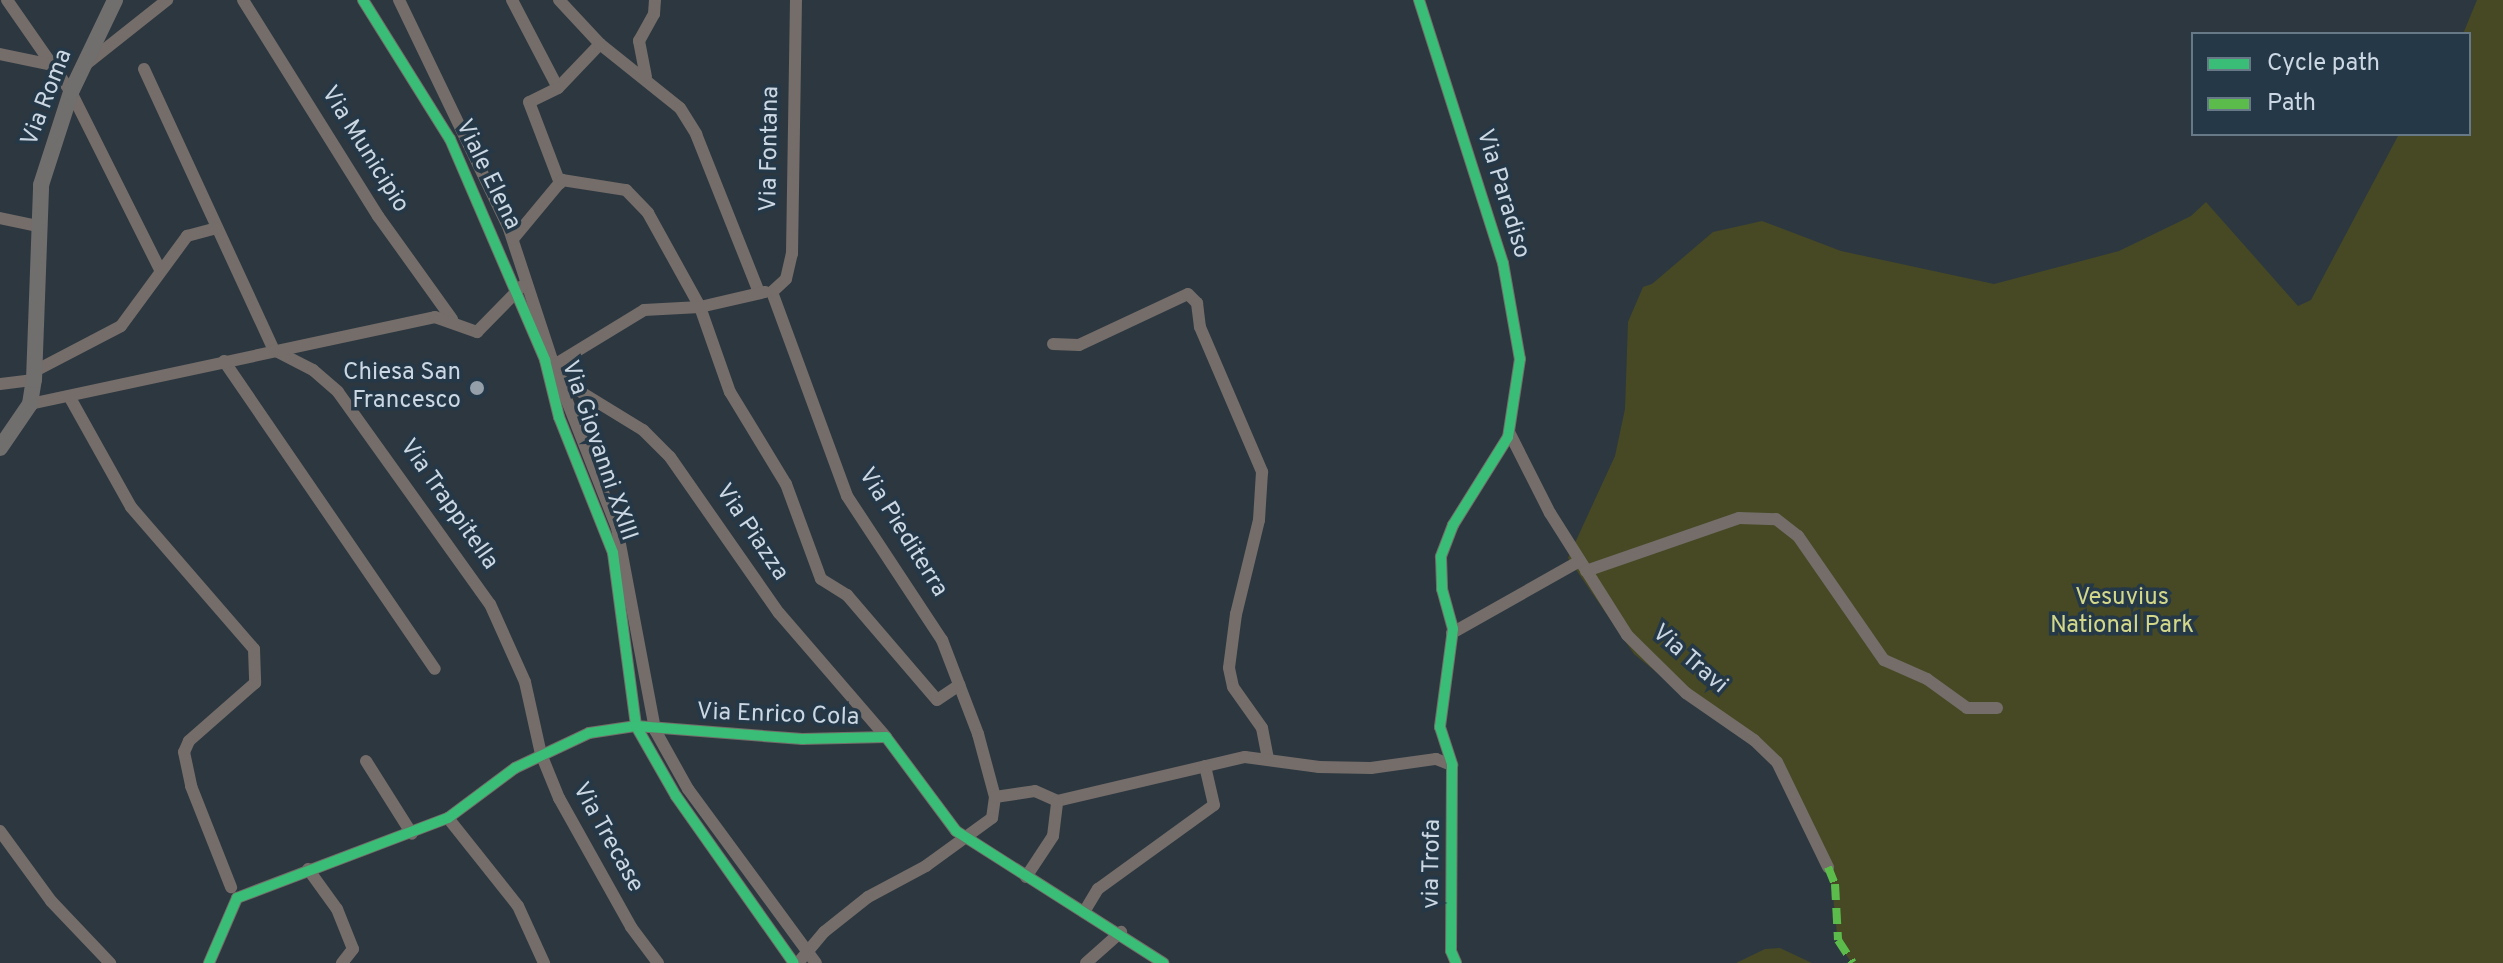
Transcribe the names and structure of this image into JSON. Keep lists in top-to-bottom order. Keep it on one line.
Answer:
{"streets":{"main road":["Via Roma"],"street":["Via Fontana","Via Municipio","Viale Elena","Via Paradiso","Via Giovanni XXIII","Via Trappitella","Via Piazza","Via Piediterra","Via Travi","Via Enrico Cola","Via Trecase","via Trofa"]},"crossings":[["Via Fontana","Via Piediterra"],["Viale Elena","Via Giovanni XXIII"],["Via Paradiso","Via Travi"],["Via Paradiso","via Trofa"],["Via Giovanni XXIII","Via Piazza"],["Via Giovanni XXIII","Via Enrico Cola"],["Via Trappitella","Via Trecase"],["Via Piazza","Via Enrico Cola"]],"parks":["Vesuvius National Park"],"places":["Chiesa San Francesco"],"legend":["Cycle path","Path"]}
